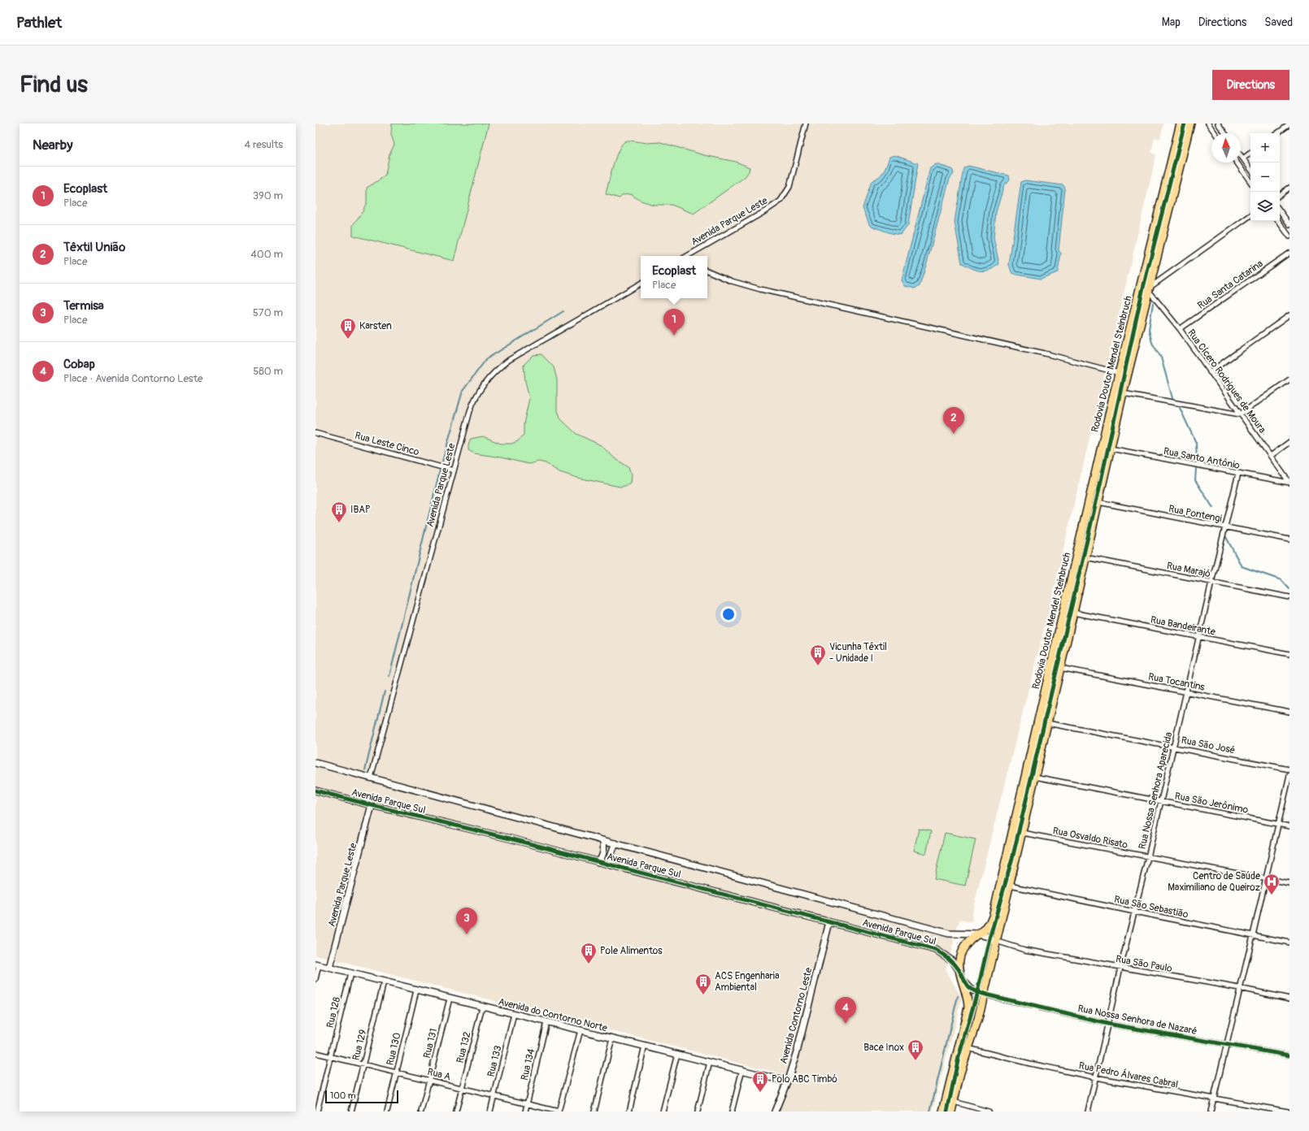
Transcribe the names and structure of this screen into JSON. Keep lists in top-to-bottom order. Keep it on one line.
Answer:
{"streets":{"highway":["Rodovia Doutor Mendel Steinbruch"],"street":["Avenida Parque Leste","Rua Santa Catarina","Rua Cícero Rodrigues de Moura","Rua Leste Cinco","Rua Santo Antônio","Rua Pontengi","Rua Marajó","Rua Bandeirante","Rua Tocantins","Rua São José","Rua Nossa Senhora Aparecida","Avenida Parque Sul","Rua São Jerônimo","Rua Osvaldo Risato","Rua São Sebastião","Rua São Paulo","Rua 128","Avenida do Contorno Norte","Avenida Contorno Leste","Rua Nossa Senhora de Nazaré","Rua 131","Rua 129","Rua 132","Rua 130","Rua 133","Rua 134","Rua A","Rua Pedro Álvares Cabral"]},"crossings":[["Avenida Parque Leste","Rua Leste Cinco"],["Avenida Parque Leste","Avenida Parque Sul"],["Avenida Parque Leste","Avenida do Contorno Norte"],["Rua Santa Catarina","Rua Cícero Rodrigues de Moura"],["Rodovia Doutor Mendel Steinbruch","Rua Cícero Rodrigues de Moura"],["Rodovia Doutor Mendel Steinbruch","Rua Santo Antônio"],["Rodovia Doutor Mendel Steinbruch","Rua Pontengi"],["Rodovia Doutor Mendel Steinbruch","Rua Marajó"],["Rodovia Doutor Mendel Steinbruch","Rua Bandeirante"],["Rodovia Doutor Mendel Steinbruch","Rua Tocantins"],["Rodovia Doutor Mendel Steinbruch","Rua São José"],["Rodovia Doutor Mendel Steinbruch","Avenida Parque Sul"],["Rodovia Doutor Mendel Steinbruch","Rua São Jerônimo"],["Rodovia Doutor Mendel Steinbruch","Rua Osvaldo Risato"],["Rodovia Doutor Mendel Steinbruch","Rua São Sebastião"],["Rodovia Doutor Mendel Steinbruch","Rua São Paulo"],["Rodovia Doutor Mendel Steinbruch","Rua Nossa Senhora de Nazaré"],["Rodovia Doutor Mendel Steinbruch","Rua Pedro Álvares Cabral"],["Rua Cícero Rodrigues de Moura","Rua Santo Antônio"],["Rua Santo Antônio","Rua Nossa Senhora Aparecida"],["Rua Pontengi","Rua Nossa Senhora Aparecida"],["Rua Marajó","Rua Nossa Senhora Aparecida"],["Rua Bandeirante","Rua Nossa Senhora Aparecida"],["Rua Tocantins","Rua Nossa Senhora Aparecida"],["Rua São José","Rua Nossa Senhora Aparecida"],["Rua Nossa Senhora Aparecida","Rua São Jerônimo"],["Rua Nossa Senhora Aparecida","Rua Osvaldo Risato"],["Rua Nossa Senhora Aparecida","Rua São Sebastião"],["Rua Nossa Senhora Aparecida","Rua São Paulo"],["Rua Nossa Senhora Aparecida","Rua Nossa Senhora de Nazaré"],["Rua Nossa Senhora Aparecida","Rua Pedro Álvares Cabral"],["Avenida Parque Sul","Rua São Paulo"],["Avenida Parque Sul","Avenida Contorno Leste"],["Avenida Parque Sul","Rua Nossa Senhora de Nazaré"],["Rua 128","Avenida do Contorno Norte"],["Rua 128","Rua A"],["Avenida do Contorno Norte","Avenida Contorno Leste"],["Avenida do Contorno Norte","Rua 131"],["Avenida do Contorno Norte","Rua 129"],["Avenida do Contorno Norte","Rua 132"],["Avenida do Contorno Norte","Rua 130"],["Avenida do Contorno Norte","Rua 133"],["Avenida do Contorno Norte","Rua 134"],["Rua 131","Rua A"],["Rua 129","Rua A"],["Rua 132","Rua A"],["Rua 130","Rua A"],["Rua 133","Rua A"],["Rua 134","Rua A"]],"places":{"building":["Karsten","IBAP","Vicunha Têxtil - Unidade I","Pole Alimentos","ACS Engenharia Ambiental","Bace Inox","Polo ABC Timbó"],"hospital":["Centro de Saúde Maximiliano de Queiroz"]},"scale_bar":"100 m","north":"top","page":{"header":"Pathlet","nav":["Map","Directions","Saved"],"buttons":"Directions","title":"Find us","heading":["Nearby","4 results"],"map_buttons":["+","−"],"list":[{"mark":"1","name":"Ecoplast","note":"Place","value":"390 m"},{"mark":"2","name":"Têxtil União","note":"Place","value":"400 m"},{"mark":"3","name":"Termisa","note":"Place","value":"570 m"},{"mark":"4","name":"Cobap","note":"Place · Avenida Contorno Leste","value":"580 m"}],"popup":["Ecoplast","Place"],"pins":["1","2","3","4"],"scale":"100 m"}}
